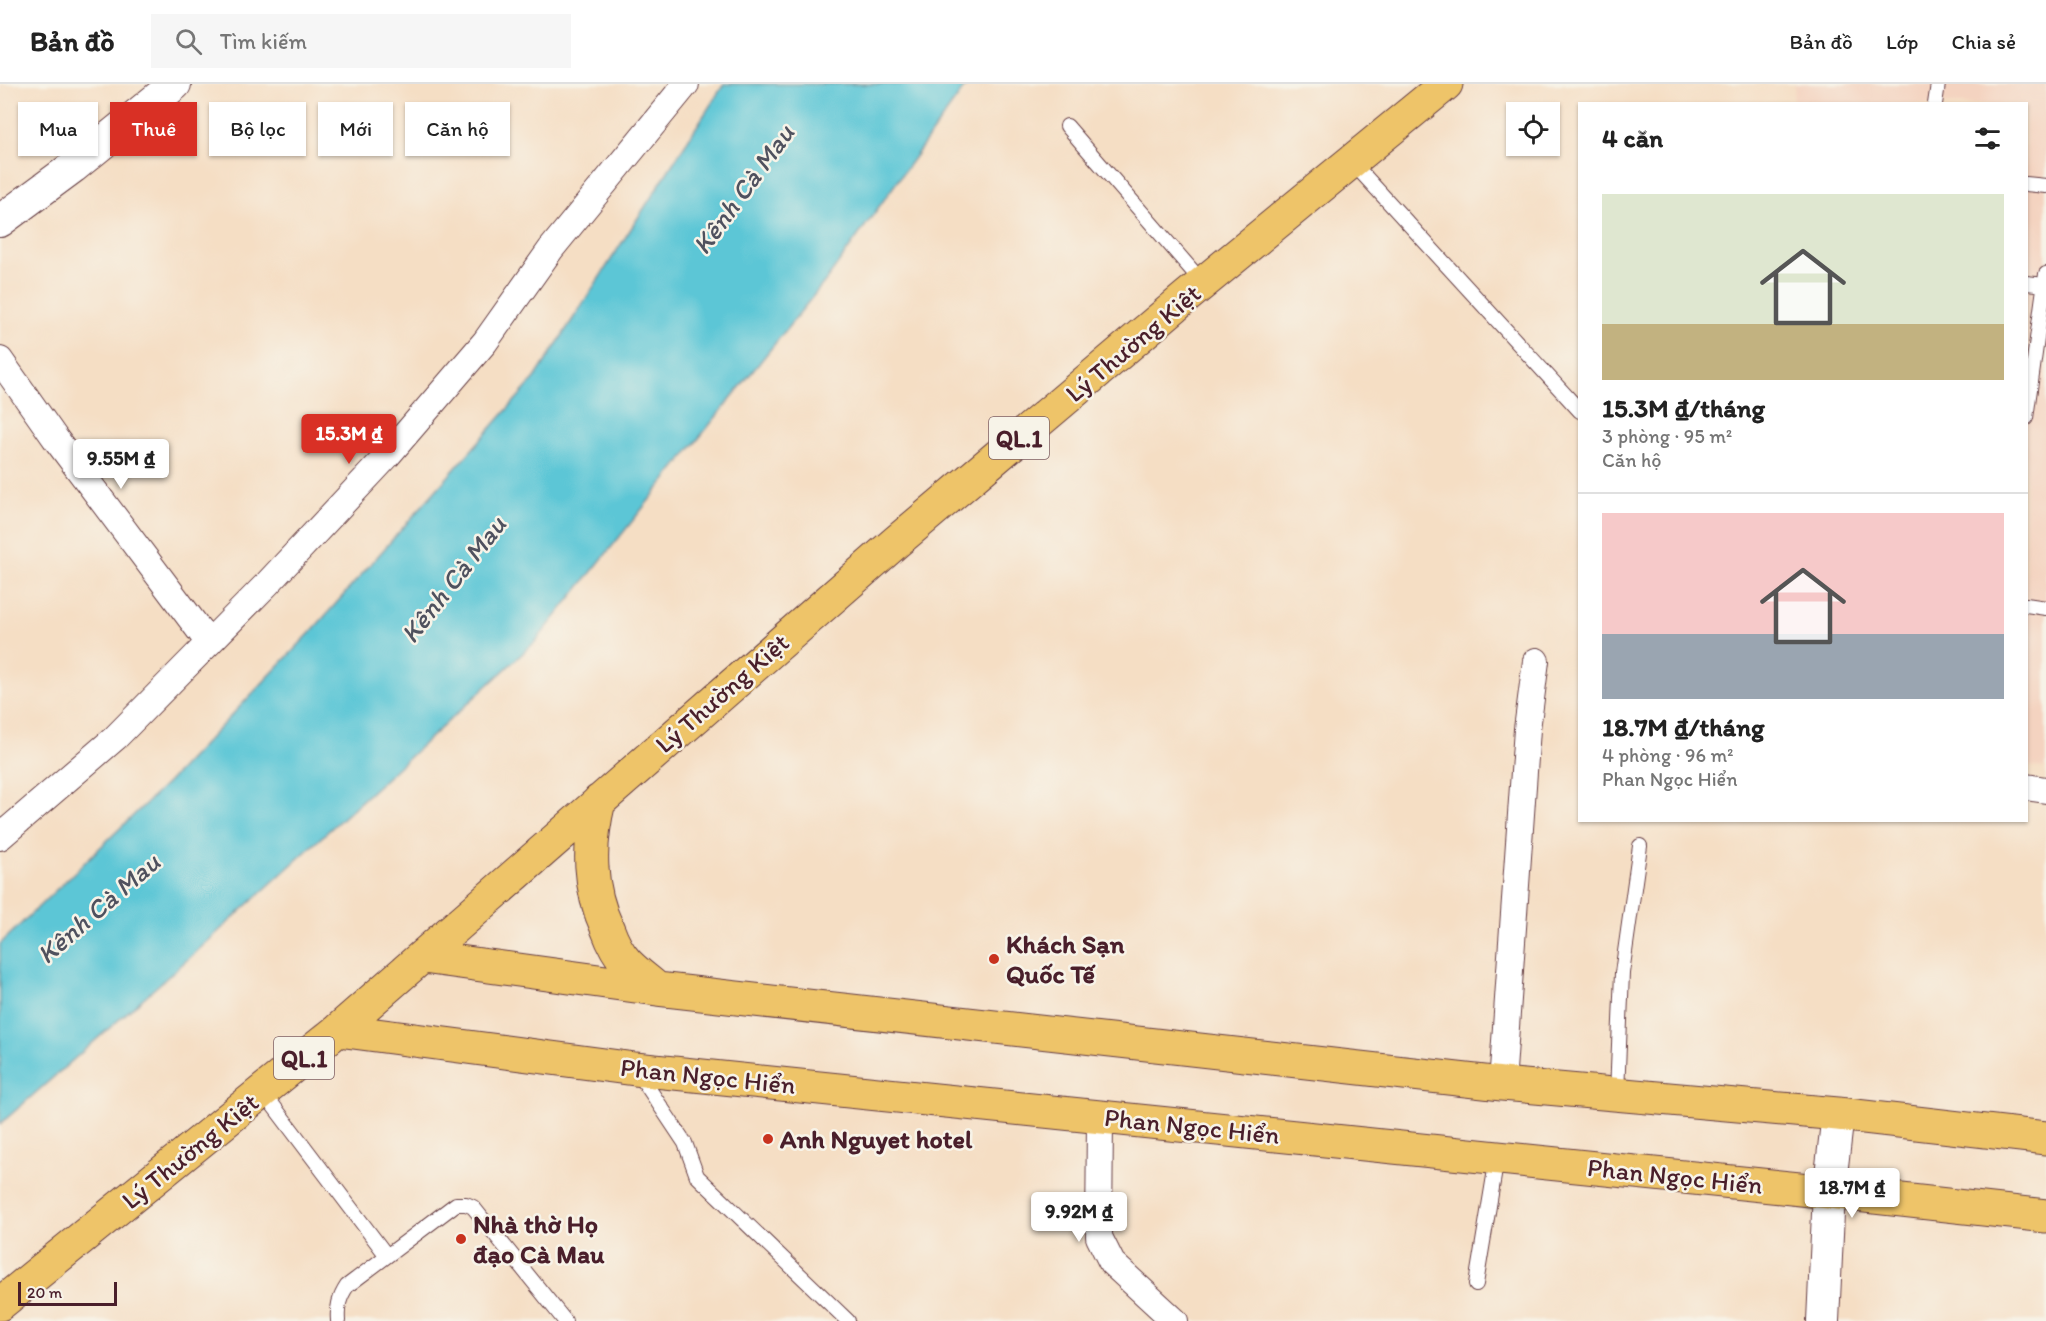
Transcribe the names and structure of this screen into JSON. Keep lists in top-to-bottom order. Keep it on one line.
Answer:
{"streets":{"highway":["Lý Thường Kiệt","QL.1","Phan Ngọc Hiển"]},"crossings":[["Lý Thường Kiệt","Phan Ngọc Hiển"]],"water":["Kênh Cà Mau"],"places":["Khách Sạn Quốc Tế","Anh Nguyet hotel","Nhà thờ Họ đạo Cà Mau"],"scale_bar":"20 m","page":{"header":"Bản đồ","search":"Tìm kiếm","nav":["Bản đồ","Lớp","Chia sẻ"],"chip":["Mua","Thuê","Bộ lọc","Mới","Căn hộ"],"heading":"4 căn","list":[{"name":"15.3M ₫/tháng","note":"3 phòng · 95 m² · Căn hộ"},{"name":"18.7M ₫/tháng","note":"4 phòng · 96 m² · Phan Ngọc Hiển"}],"price":["15.3M ₫","9.55M ₫","18.7M ₫","9.92M ₫"],"scale":"20 m"}}
